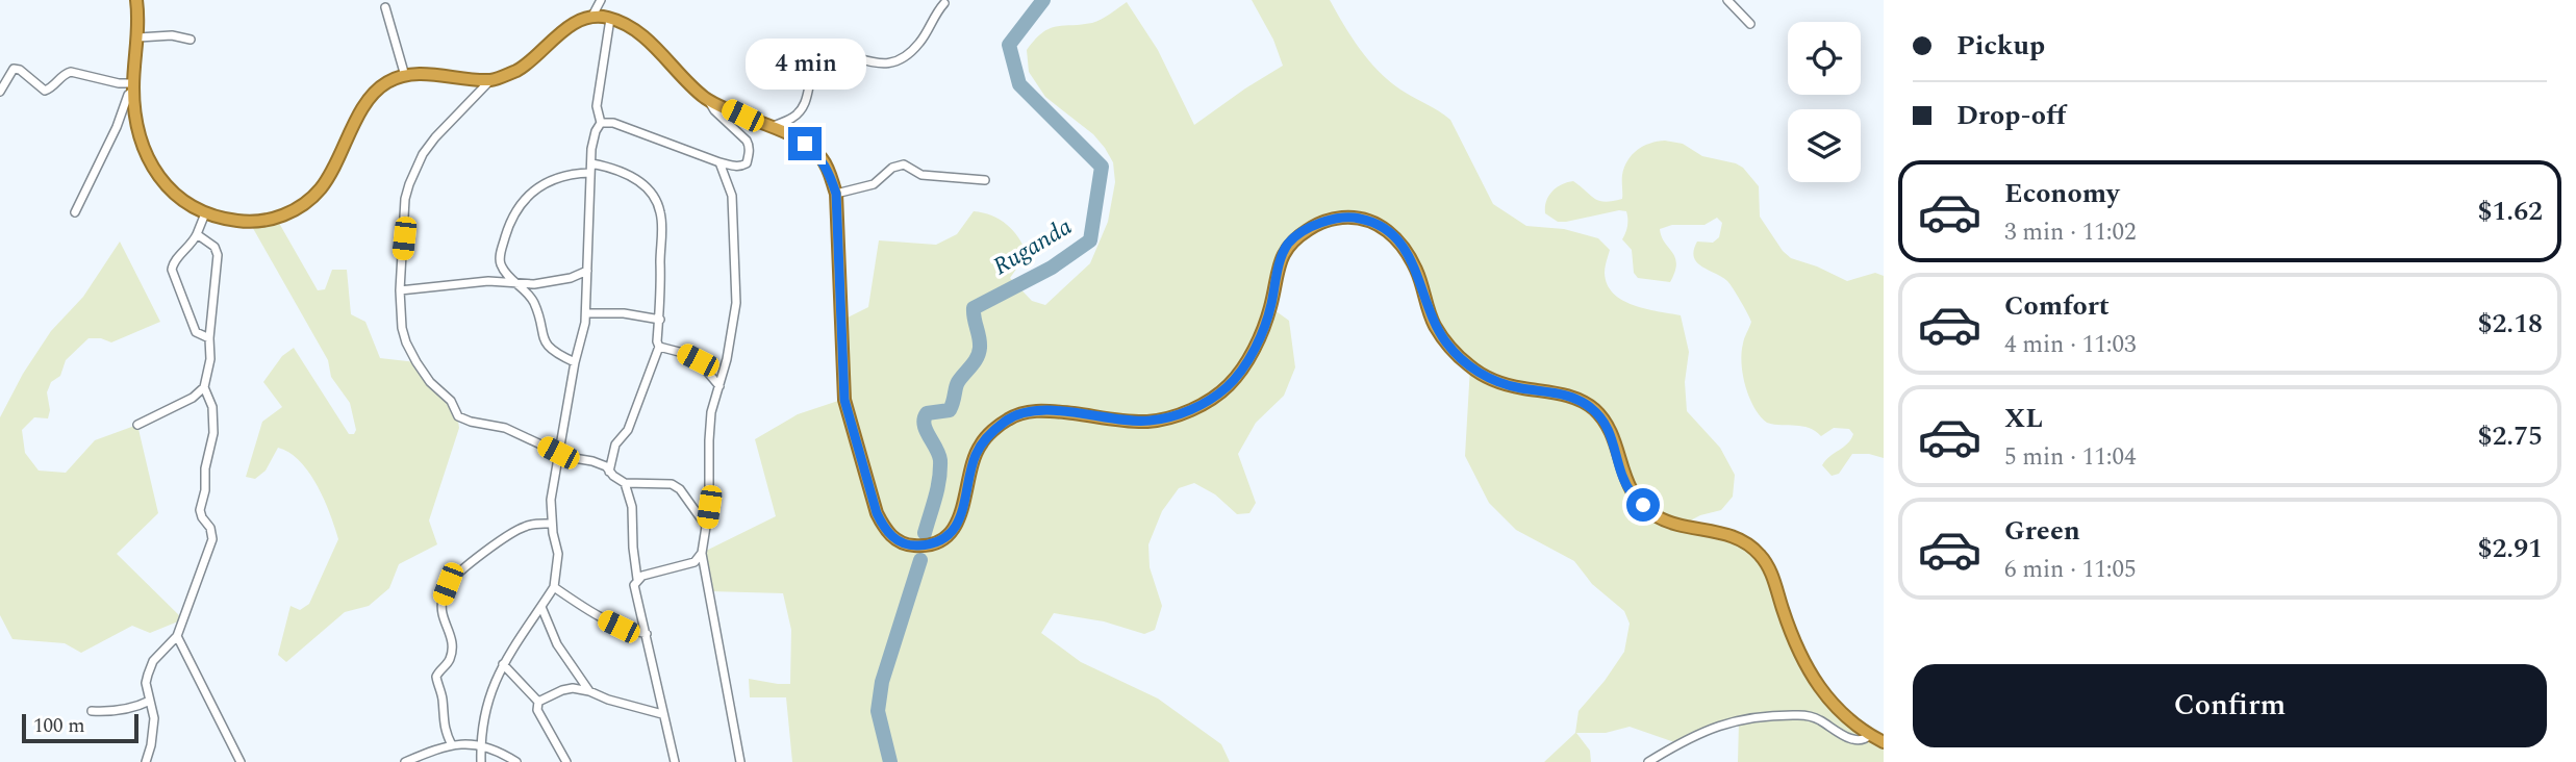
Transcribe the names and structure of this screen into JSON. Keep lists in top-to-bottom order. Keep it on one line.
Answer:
{"water":["Ruganda"],"scale_bar":"100 m","page":{"banner":["Pickup","Drop-off"],"bubble":"4 min","list":[{"name":"Economy","note":"3 min · 11:02","value":"$1.62"},{"name":"Comfort","note":"4 min · 11:03","value":"$2.18"},{"name":"XL","note":"5 min · 11:04","value":"$2.75"},{"name":"Green","note":"6 min · 11:05","value":"$2.91"}],"buttons":"Confirm","scale":"100 m"}}
